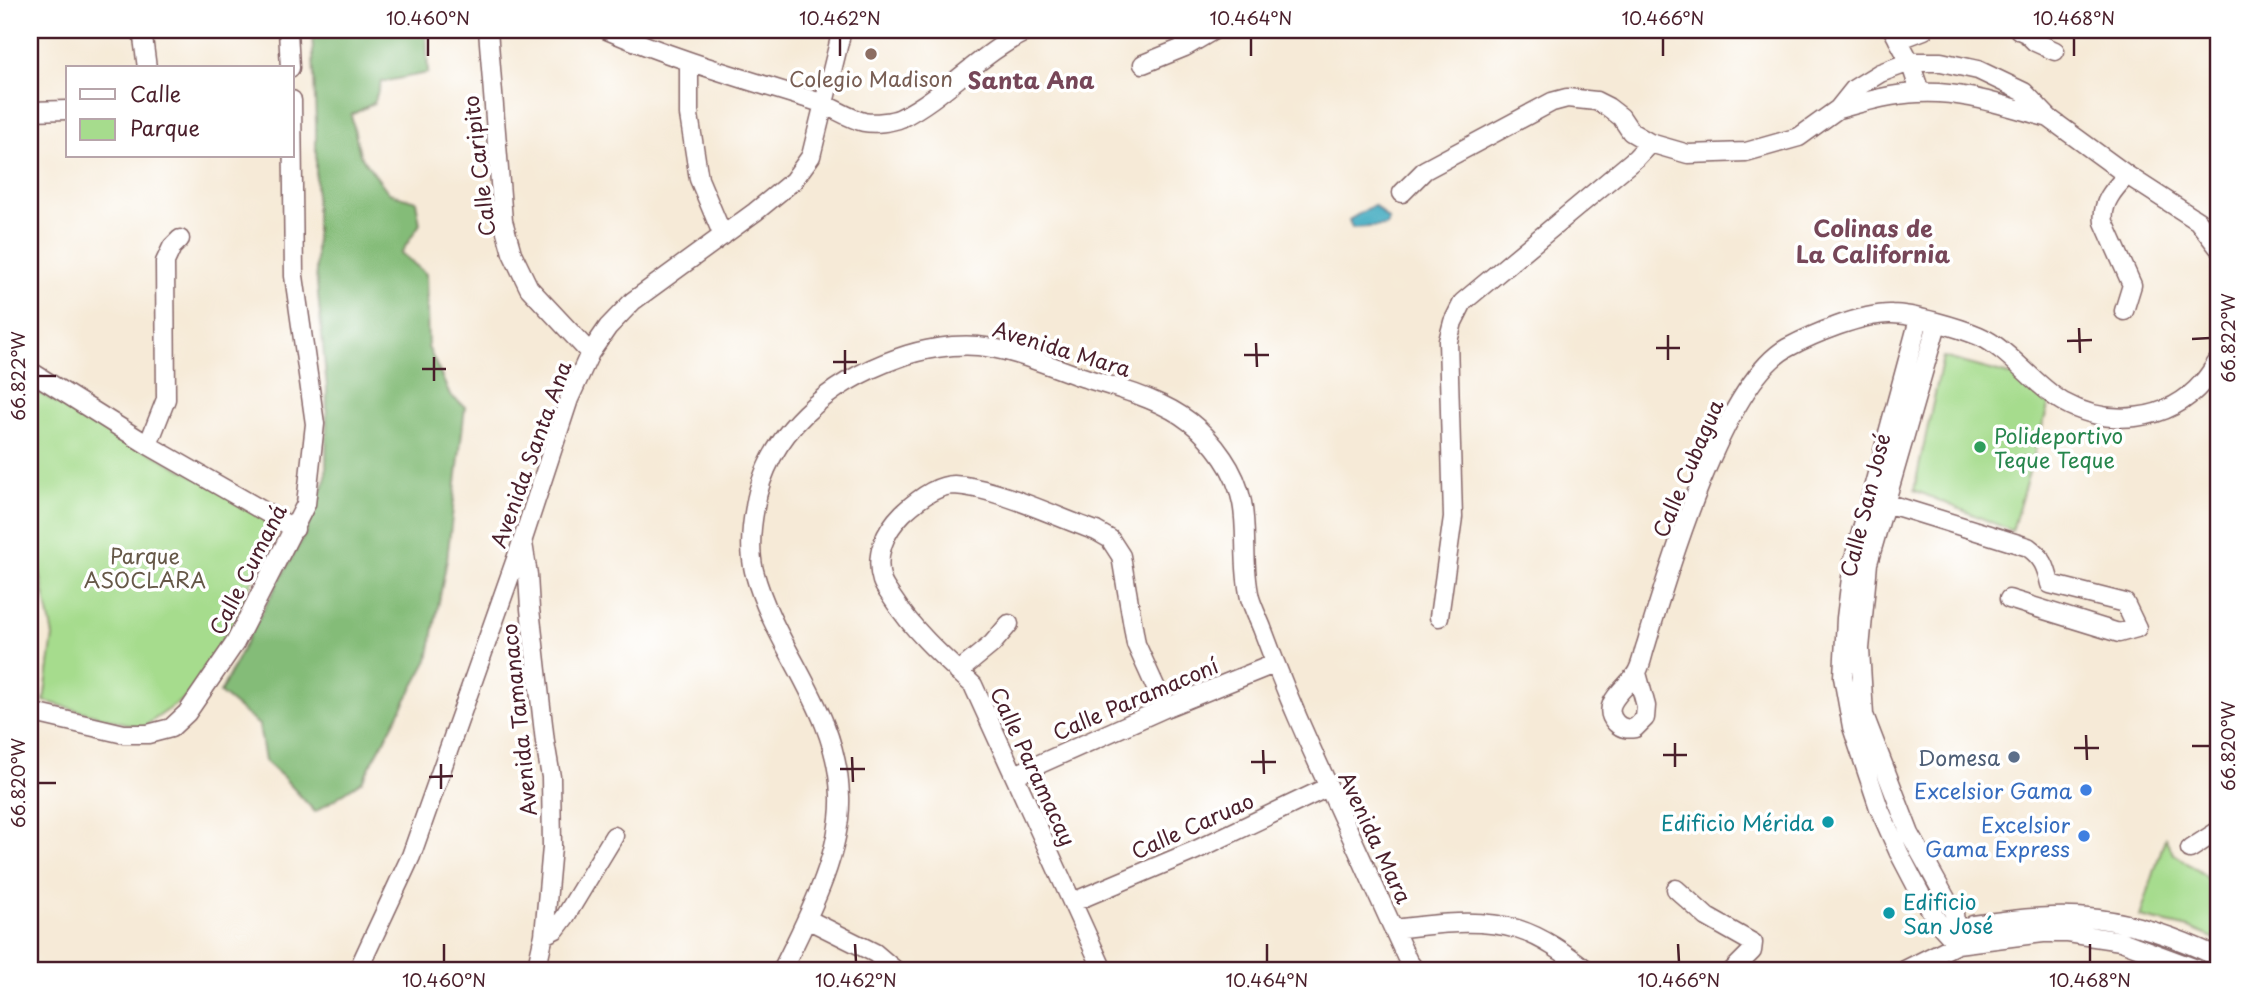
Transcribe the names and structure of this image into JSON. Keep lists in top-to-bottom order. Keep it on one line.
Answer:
{"streets":{"street":["Calle Caripito","Avenida Mara","Avenida Santa Ana","Calle Cubagua","Calle San José","Calle Cumaná","Calle Paramaconí","Avenida Tamanaco","Calle Paramacay","Calle Caruao"]},"crossings":[["Calle Caripito","Avenida Santa Ana"],["Avenida Mara","Calle Paramaconí"],["Avenida Mara","Calle Caruao"],["Avenida Santa Ana","Avenida Tamanaco"],["Calle Cubagua","Calle San José"],["Calle Paramaconí","Calle Paramacay"],["Calle Paramacay","Calle Caruao"]],"districts":["Santa Ana","Colinas de La California"],"parks":["Parque ASOCLARA"],"places":["Colegio Madison","Polideportivo Teque Teque","Domesa","Excelsior Gama","Edificio Mérida","Excelsior Gama Express","Edificio San José"],"legend":["Calle","Parque"],"coordinates":["10.460°N","10.462°N","10.464°N","10.466°N","10.468°N","66.822°W","66.820°W"]}
